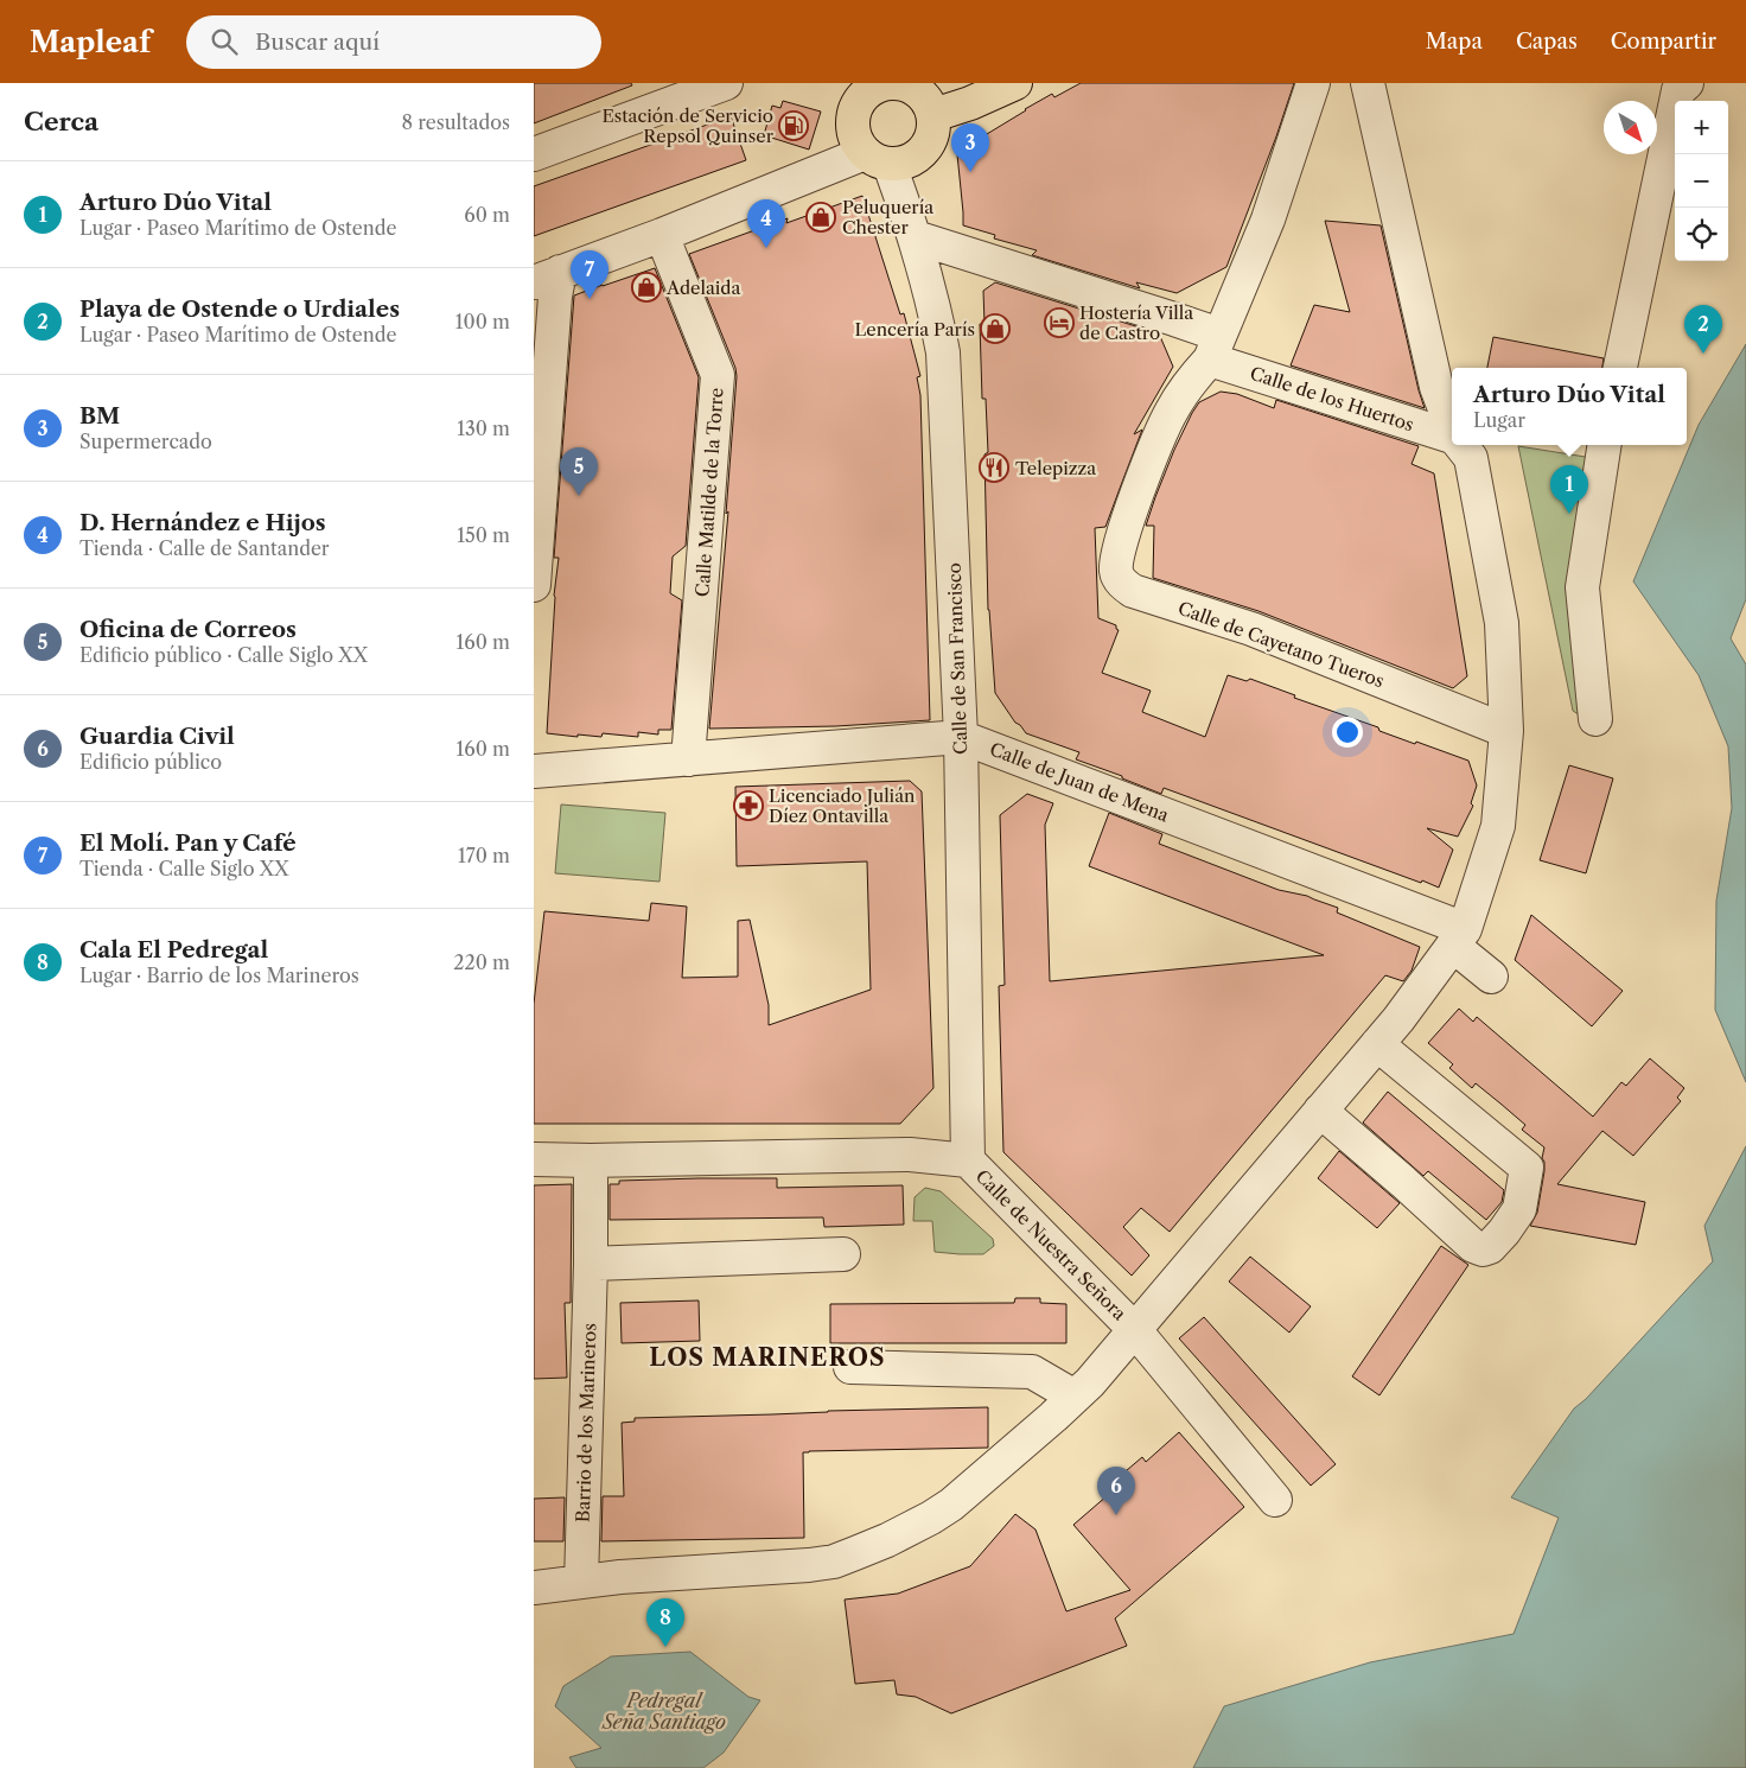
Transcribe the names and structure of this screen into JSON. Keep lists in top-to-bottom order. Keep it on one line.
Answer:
{"streets":{"street":["Calle de los Huertos","Calle Matilde de la Torre","Calle de Cayetano Tueros","Calle de San Francisco","Calle de Juan de Mena","Calle de Nuestra Señora","Barrio de los Marineros"]},"crossings":[["Calle de los Huertos","Calle de Cayetano Tueros"],["Calle de los Huertos","Calle de San Francisco"],["Calle Matilde de la Torre","Calle de Juan de Mena"],["Calle de San Francisco","Calle de Juan de Mena"],["Calle de San Francisco","Calle de Nuestra Señora"],["Calle de Nuestra Señora","Barrio de los Marineros"]],"districts":["LOS MARINEROS"],"water":["Pedregal Seña Santiago"],"places":{"fuel station":["Estación de Servicio Repsol Quinser"],"shop":["Peluquería Chester","Adelaida","Lencería París"],"hotel":["Hostería Villa de Castro"],"restaurant":["Telepizza"],"pharmacy":["Licenciado Julián Díez Ontavilla"]},"north":"bottom right","page":{"header":"Mapleaf","search":"Buscar aquí","nav":["Mapa","Capas","Compartir"],"heading":["Cerca","8 resultados"],"map_buttons":["+","−"],"pins":["3","4","7","2","5","1","6","8"],"list":[{"mark":"1","name":"Arturo Dúo Vital","note":"Lugar · Paseo Marítimo de Ostende","value":"60 m"},{"mark":"2","name":"Playa de Ostende o Urdiales","note":"Lugar · Paseo Marítimo de Ostende","value":"100 m"},{"mark":"3","name":"BM","note":"Supermercado","value":"130 m"},{"mark":"4","name":"D. Hernández e Hijos","note":"Tienda · Calle de Santander","value":"150 m"},{"mark":"5","name":"Oficina de Correos","note":"Edificio público · Calle Siglo XX","value":"160 m"},{"mark":"6","name":"Guardia Civil","note":"Edificio público","value":"160 m"},{"mark":"7","name":"El Molí. Pan y Café","note":"Tienda · Calle Siglo XX","value":"170 m"},{"mark":"8","name":"Cala El Pedregal","note":"Lugar · Barrio de los Marineros","value":"220 m"}],"popup":["Arturo Dúo Vital","Lugar"]}}
